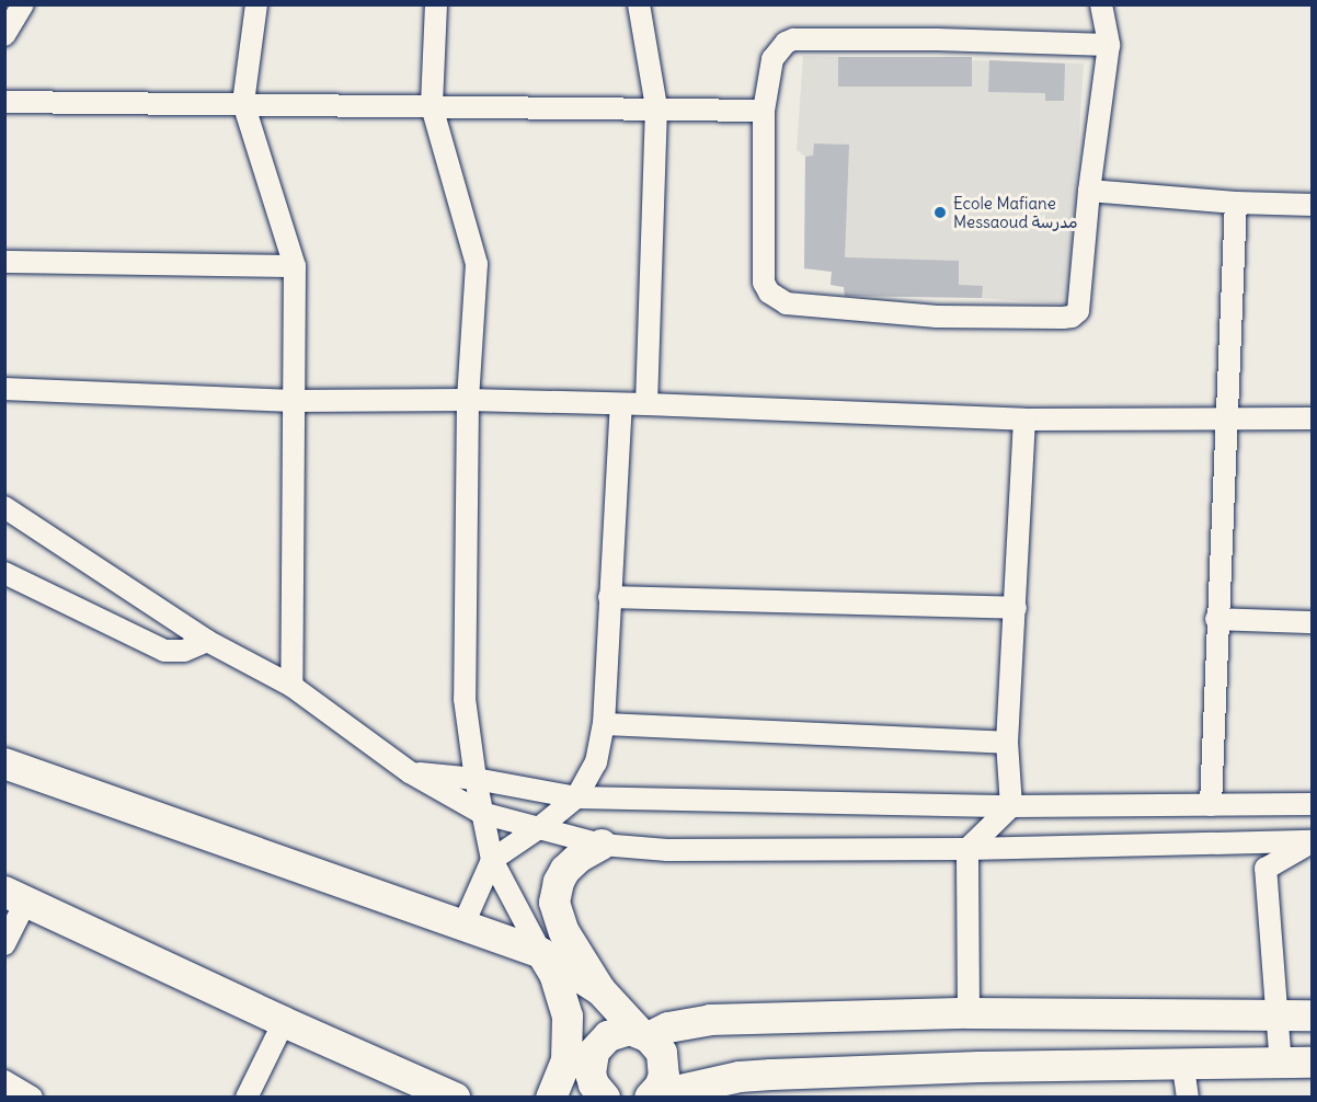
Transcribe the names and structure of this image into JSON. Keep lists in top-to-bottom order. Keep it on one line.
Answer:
{"places":["Ecole Mafiane Messaoud مدرسة"]}
